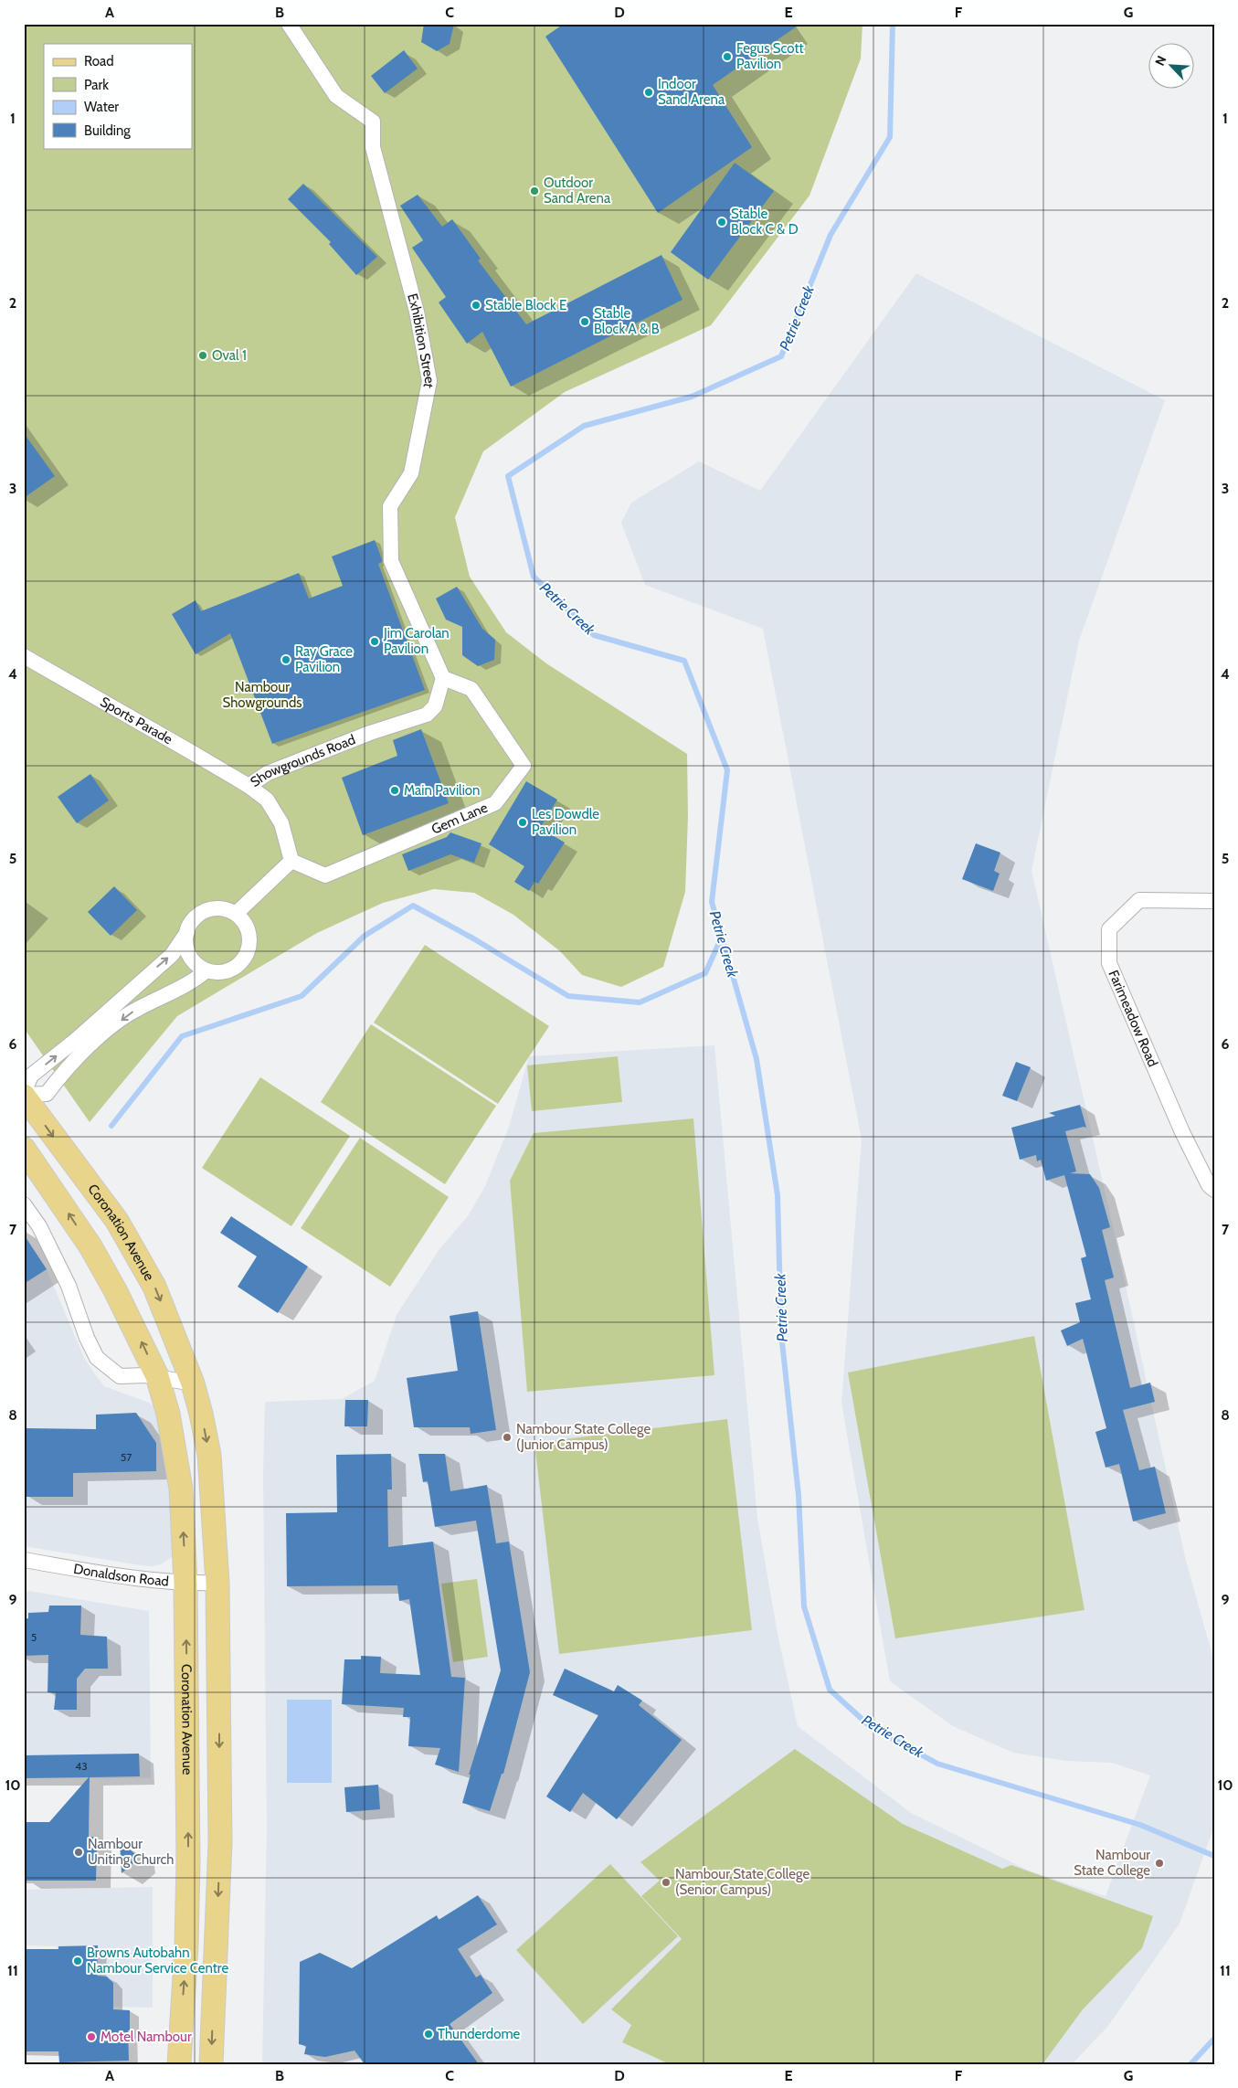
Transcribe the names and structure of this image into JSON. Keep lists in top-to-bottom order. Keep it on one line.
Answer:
{"streets":{"main road":["Coronation Avenue"],"street":["Exhibition Street","Sports Parade","Showgrounds Road","Gem Lane","Farimeadow Road","Donaldson Road"]},"crossings":[["Exhibition Street","Showgrounds Road"],["Exhibition Street","Gem Lane"],["Sports Parade","Showgrounds Road"],["Showgrounds Road","Gem Lane"],["Coronation Avenue","Donaldson Road"]],"water":["Petrie Creek"],"parks":["Nambour Showgrounds"],"places":["Fegus Scott Pavilion","Indoor Sand Arena","Outdoor Sand Arena","Stable Block C & D","Stable Block E","Stable Block A & B","Oval 1","Jim Carolan Pavilion","Ray Grace Pavilion","Main Pavilion","Les Dowdle Pavilion","Nambour State College (Junior Campus)","Nambour Uniting Church","Nambour State College","Nambour State College (Senior Campus)","Browns Autobahn Nambour Service Centre","Thunderdome","Motel Nambour"],"house_numbers":["57","5","43"],"legend":["Road","Park","Water","Building"],"north":"top left","grid":{"columns":["A","B","C","D","E","F","G"],"rows":["1","2","3","4","5","6","7","8","9","10","11"]}}
